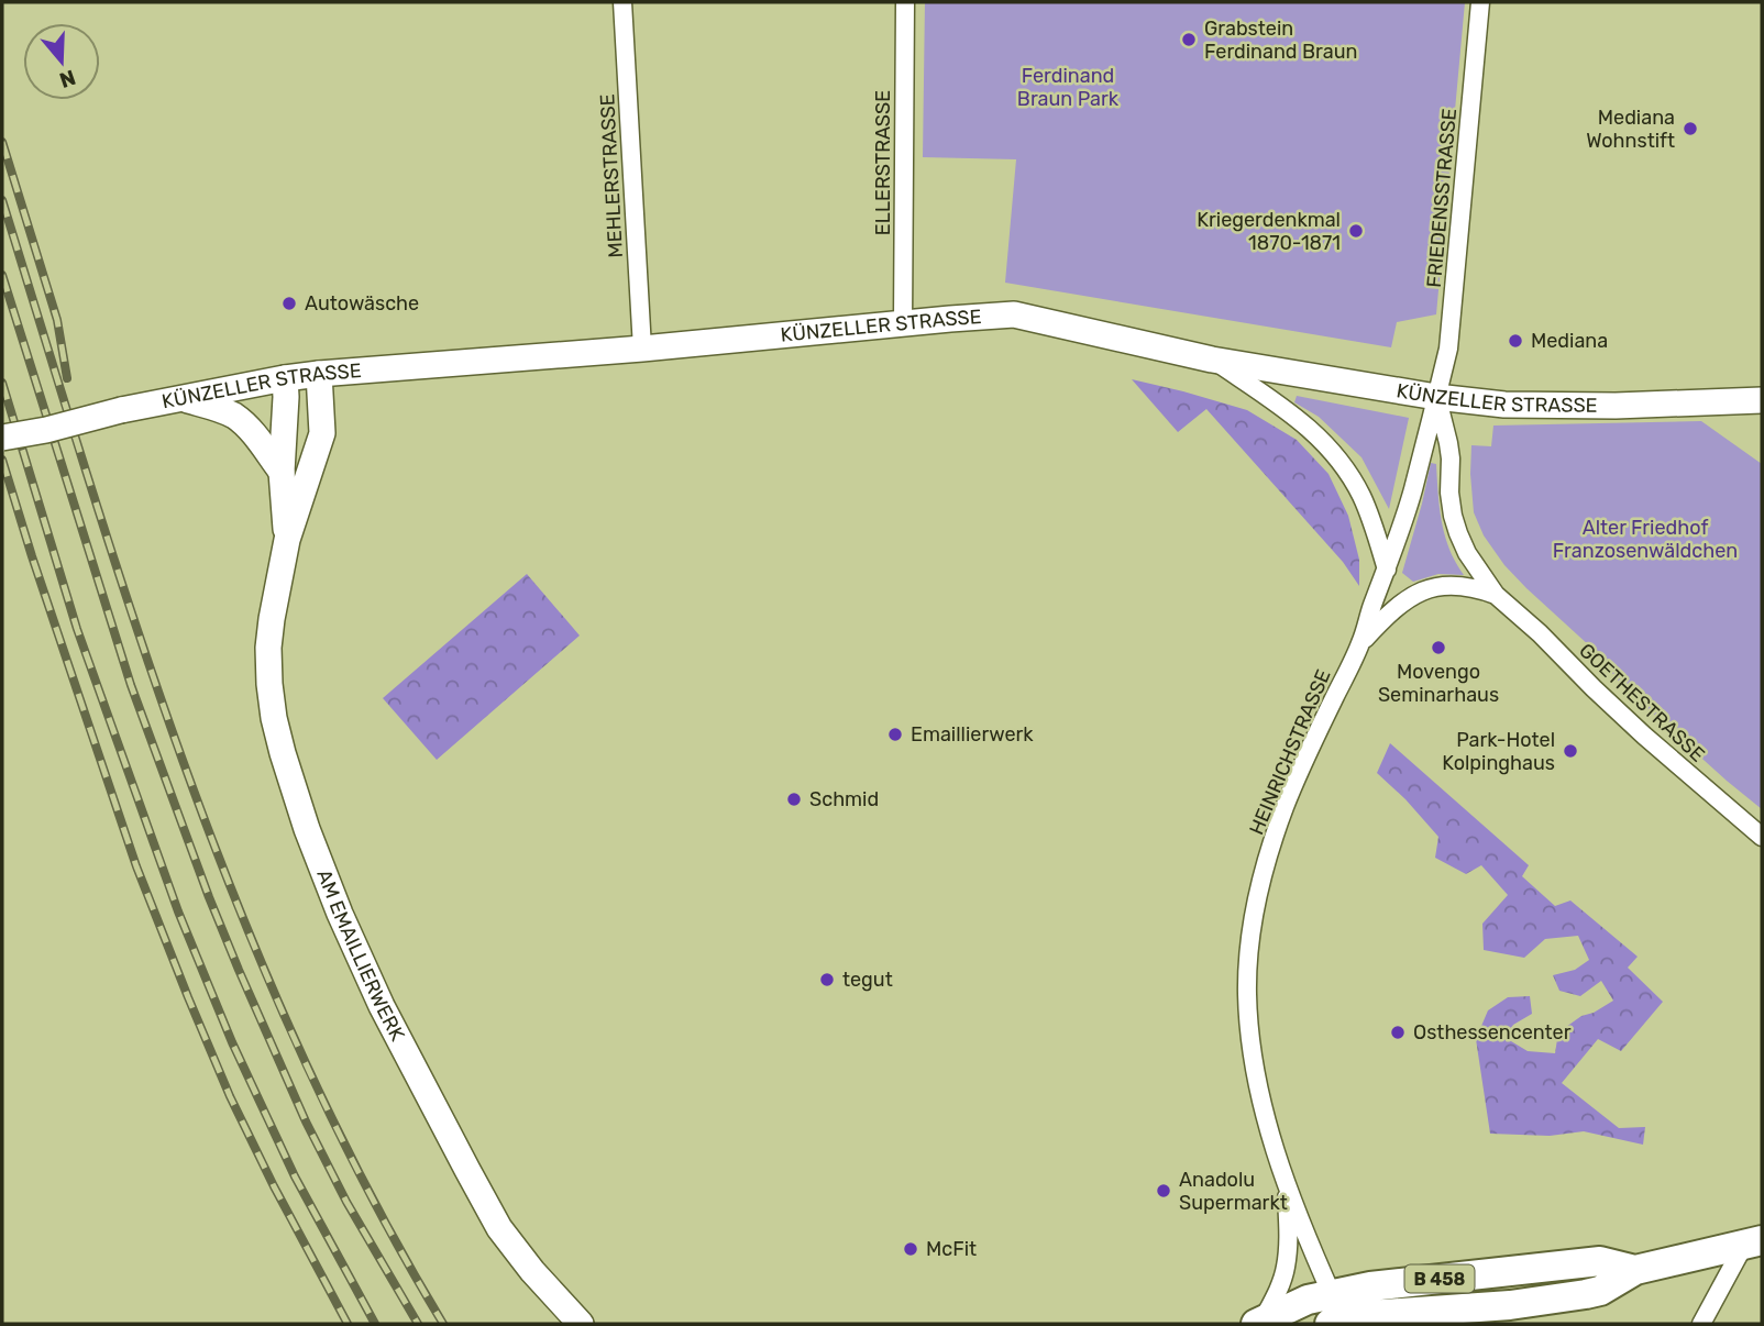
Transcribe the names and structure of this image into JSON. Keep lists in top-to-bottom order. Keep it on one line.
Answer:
{"streets":{"main road":["KÜNZELLER STRASSE","AM EMAILLIERWERK","B 458"],"street":["ELLERSTRASSE","MEHLERSTRASSE","FRIEDENSSTRASSE","GOETHESTRASSE","HEINRICHSTRASSE"]},"crossings":[["ELLERSTRASSE","KÜNZELLER STRASSE"],["MEHLERSTRASSE","KÜNZELLER STRASSE"],["FRIEDENSSTRASSE","KÜNZELLER STRASSE"],["FRIEDENSSTRASSE","GOETHESTRASSE"],["FRIEDENSSTRASSE","HEINRICHSTRASSE"],["KÜNZELLER STRASSE","GOETHESTRASSE"],["KÜNZELLER STRASSE","HEINRICHSTRASSE"],["KÜNZELLER STRASSE","AM EMAILLIERWERK"],["GOETHESTRASSE","HEINRICHSTRASSE"],["HEINRICHSTRASSE","B 458"]],"parks":["Ferdinand Braun Park","Alter Friedhof Franzosenwäldchen"],"places":["Grabstein Ferdinand Braun","Mediana Wohnstift","Kriegerdenkmal 1870-1871","Autowäsche","Mediana","Movengo Seminarhaus","Emaillierwerk","Park-Hotel Kolpinghaus","Schmid","tegut","Osthessencenter","Anadolu Supermarkt","McFit"],"north":"bottom"}
